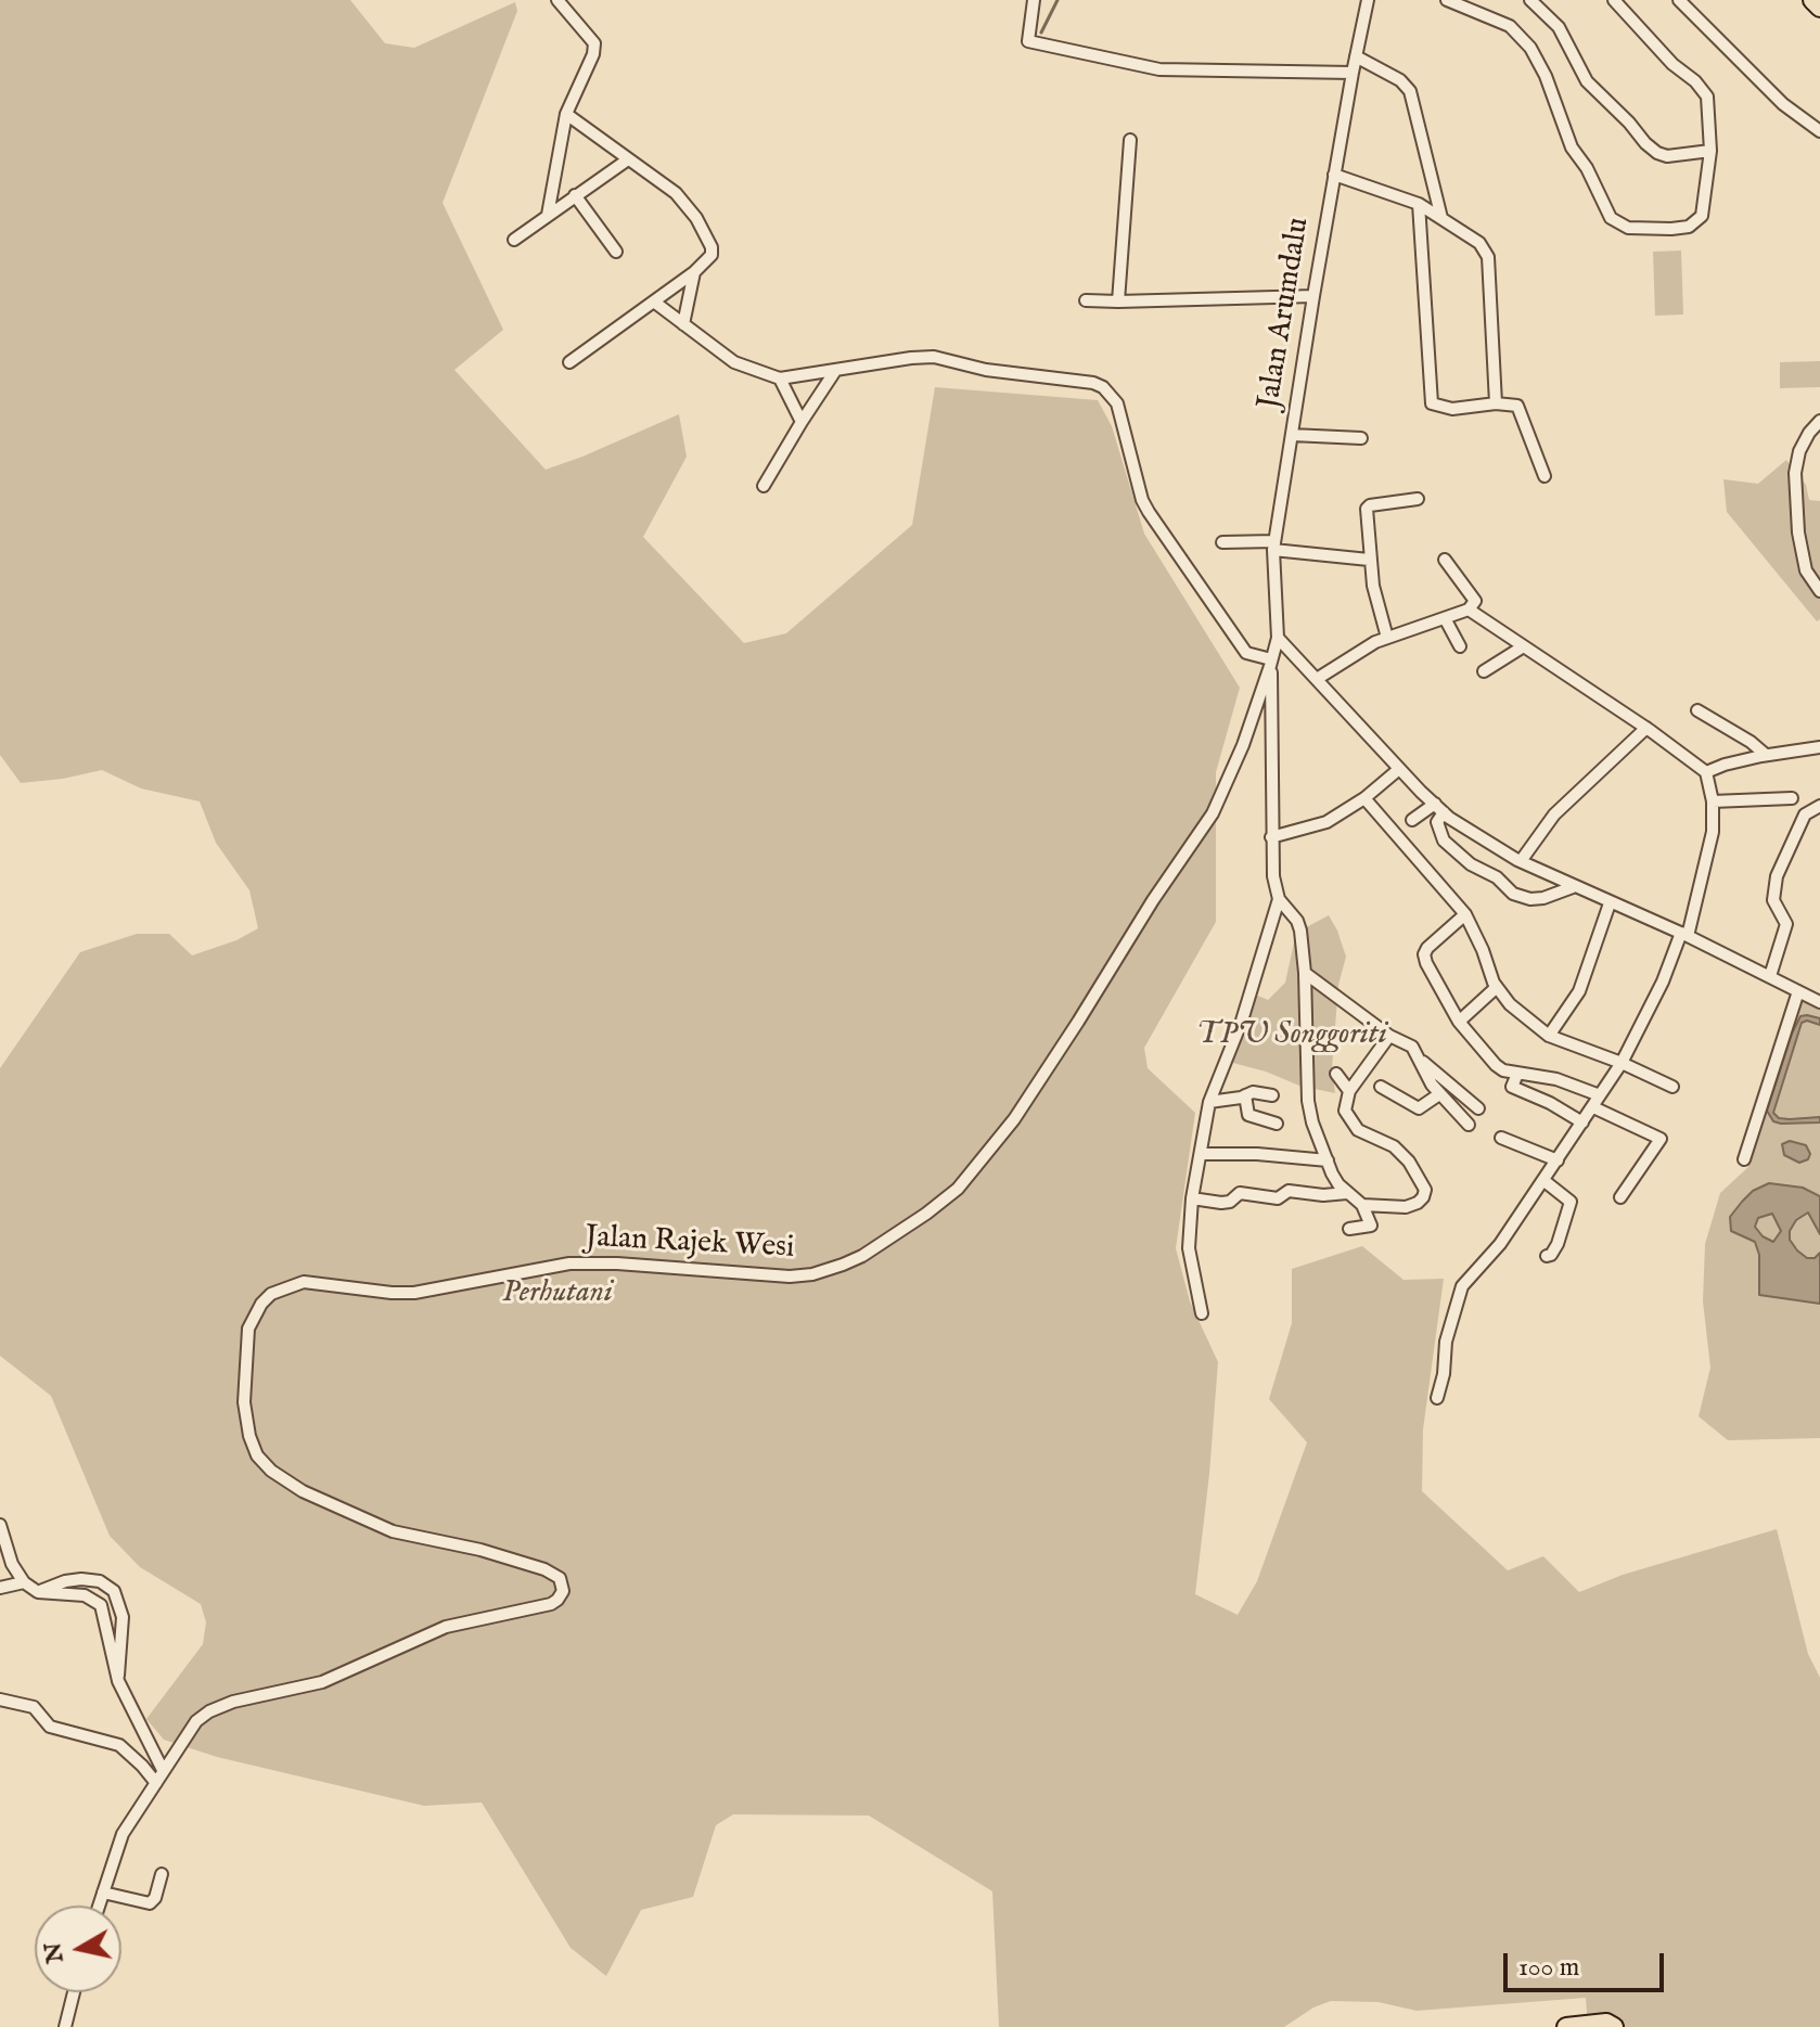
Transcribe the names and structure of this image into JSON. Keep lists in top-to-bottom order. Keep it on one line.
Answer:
{"streets":{"street":["Jalan Arumdalu","Jalan Rajek Wesi"]},"crossings":[["Jalan Arumdalu","Jalan Rajek Wesi"]],"parks":["TPU Songgoriti","Perhutani"],"scale_bar":"100 m","north":"left"}
